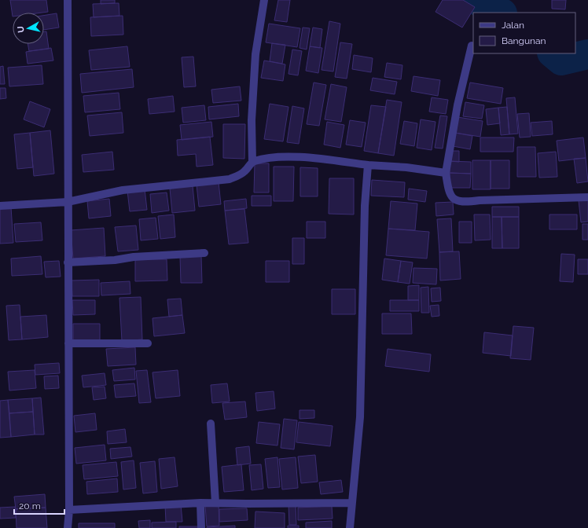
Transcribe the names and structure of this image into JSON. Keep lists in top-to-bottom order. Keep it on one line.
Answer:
{"legend":["Jalan","Bangunan"],"scale_bar":"20 m","north":"left"}
